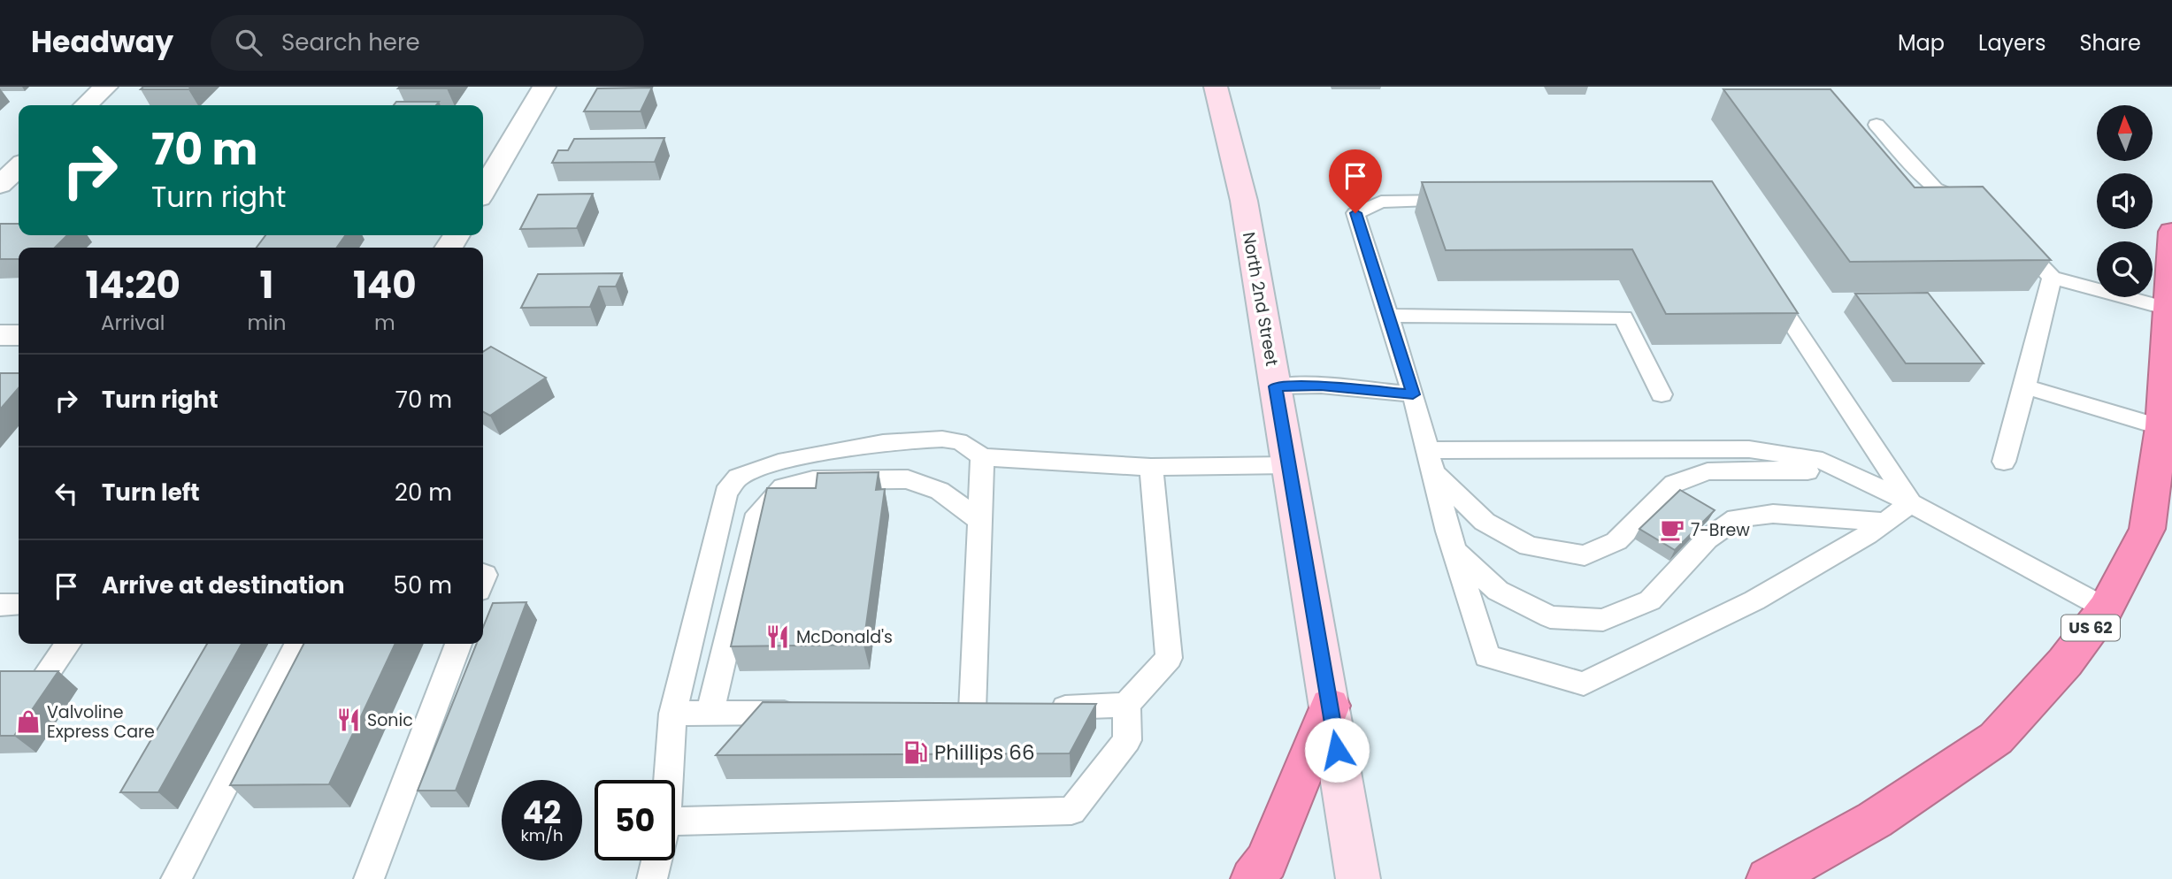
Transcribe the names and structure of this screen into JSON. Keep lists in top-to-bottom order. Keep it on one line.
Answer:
{"streets":{"highway":["US 62"],"main road":["North 2nd Street"]},"places":{"cafe":["7-Brew"],"restaurant":["McDonald's","Sonic"],"shop":["Valvoline Express Care"],"fuel station":["Phillips 66"]},"north":"top","page":{"header":"Headway","search":"Search here","nav":["Map","Layers","Share"],"turn":["70 m","Turn right"],"eta":["14:20","Arrival","1","min","140","m"],"list":[{"name":"Turn right","value":"70 m"},{"name":"Turn left","value":"20 m"},{"name":"Arrive at destination","value":"50 m"}],"speed":"42 km/h","limit":"50"}}
